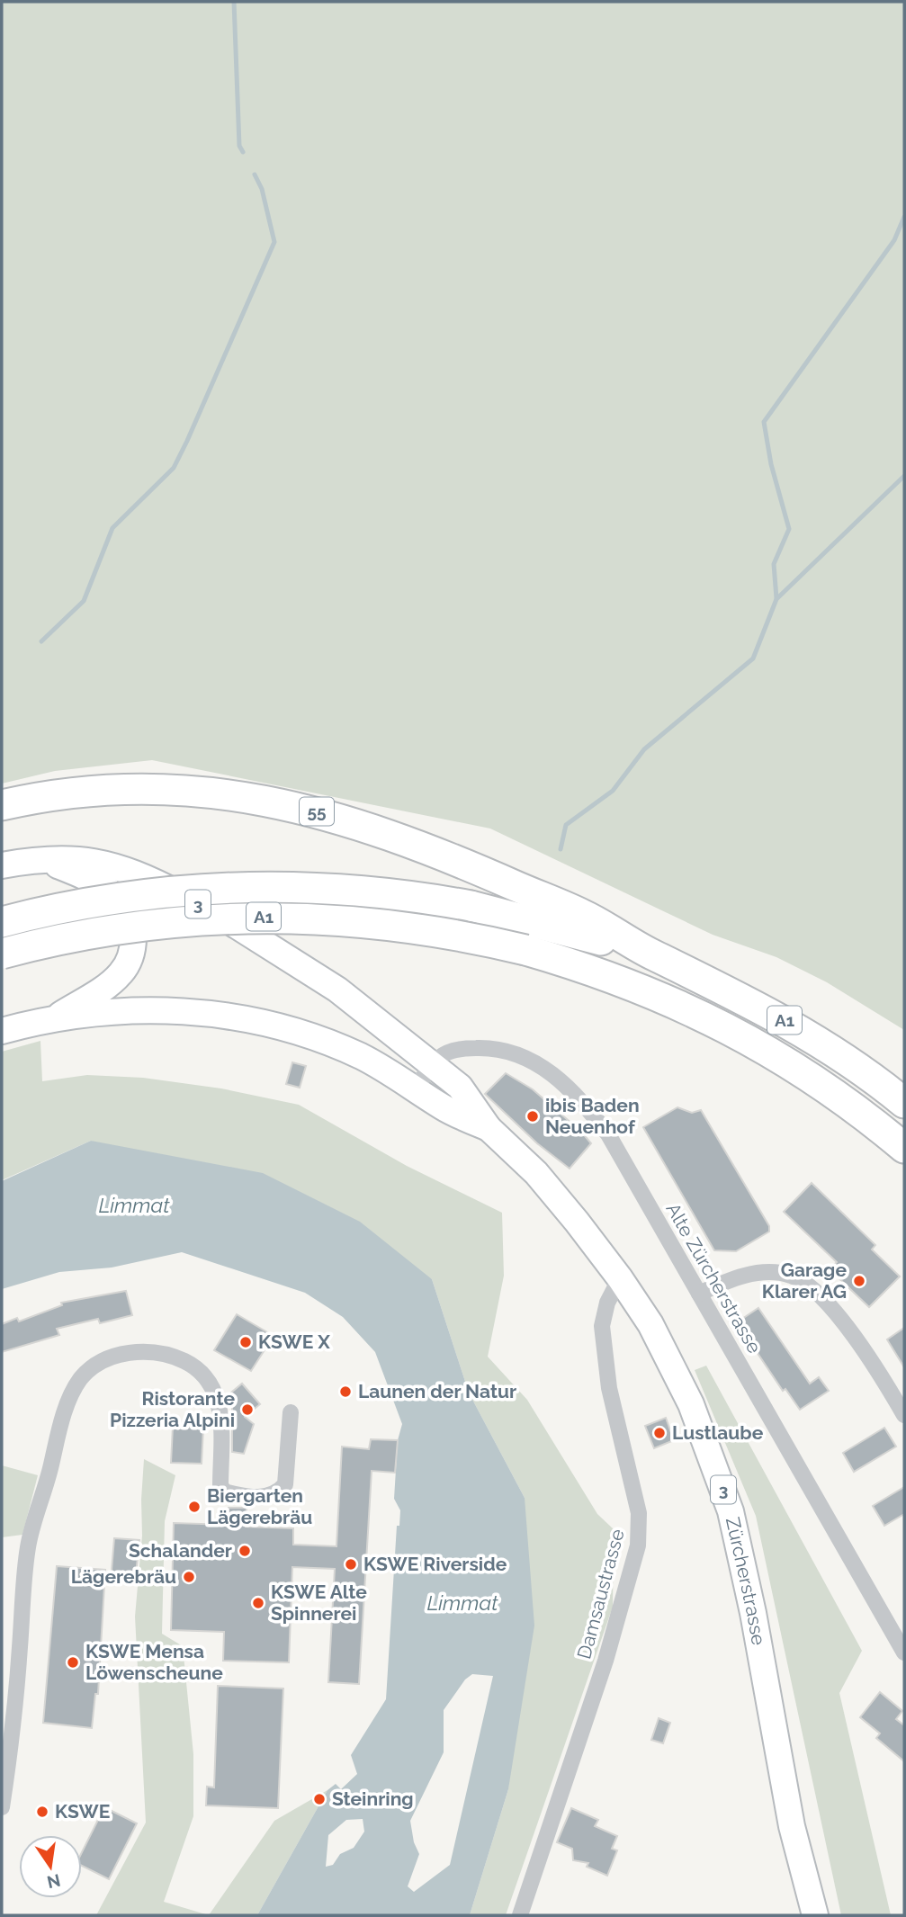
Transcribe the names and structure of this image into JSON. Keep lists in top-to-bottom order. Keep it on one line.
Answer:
{"streets":{"highway":["55","A1"],"main road":["3","Zürcherstrasse"],"street":["Alte Zürcherstrasse","Damsaustrasse"]},"crossings":[["55","A1"],["3","Alte Zürcherstrasse"],["3","Zürcherstrasse"],["Zürcherstrasse","Damsaustrasse"]],"water":["Limmat"],"places":["ibis Baden Neuenhof","Garage Klarer AG","KSWE X","Launen der Natur","Ristorante Pizzeria Alpini","Lustlaube","Biergarten Lägerebräu","Schalander","KSWE Riverside","Lägerebräu","KSWE Alte Spinnerei","KSWE Mensa Löwenscheune","Steinring","KSWE"],"north":"bottom"}
